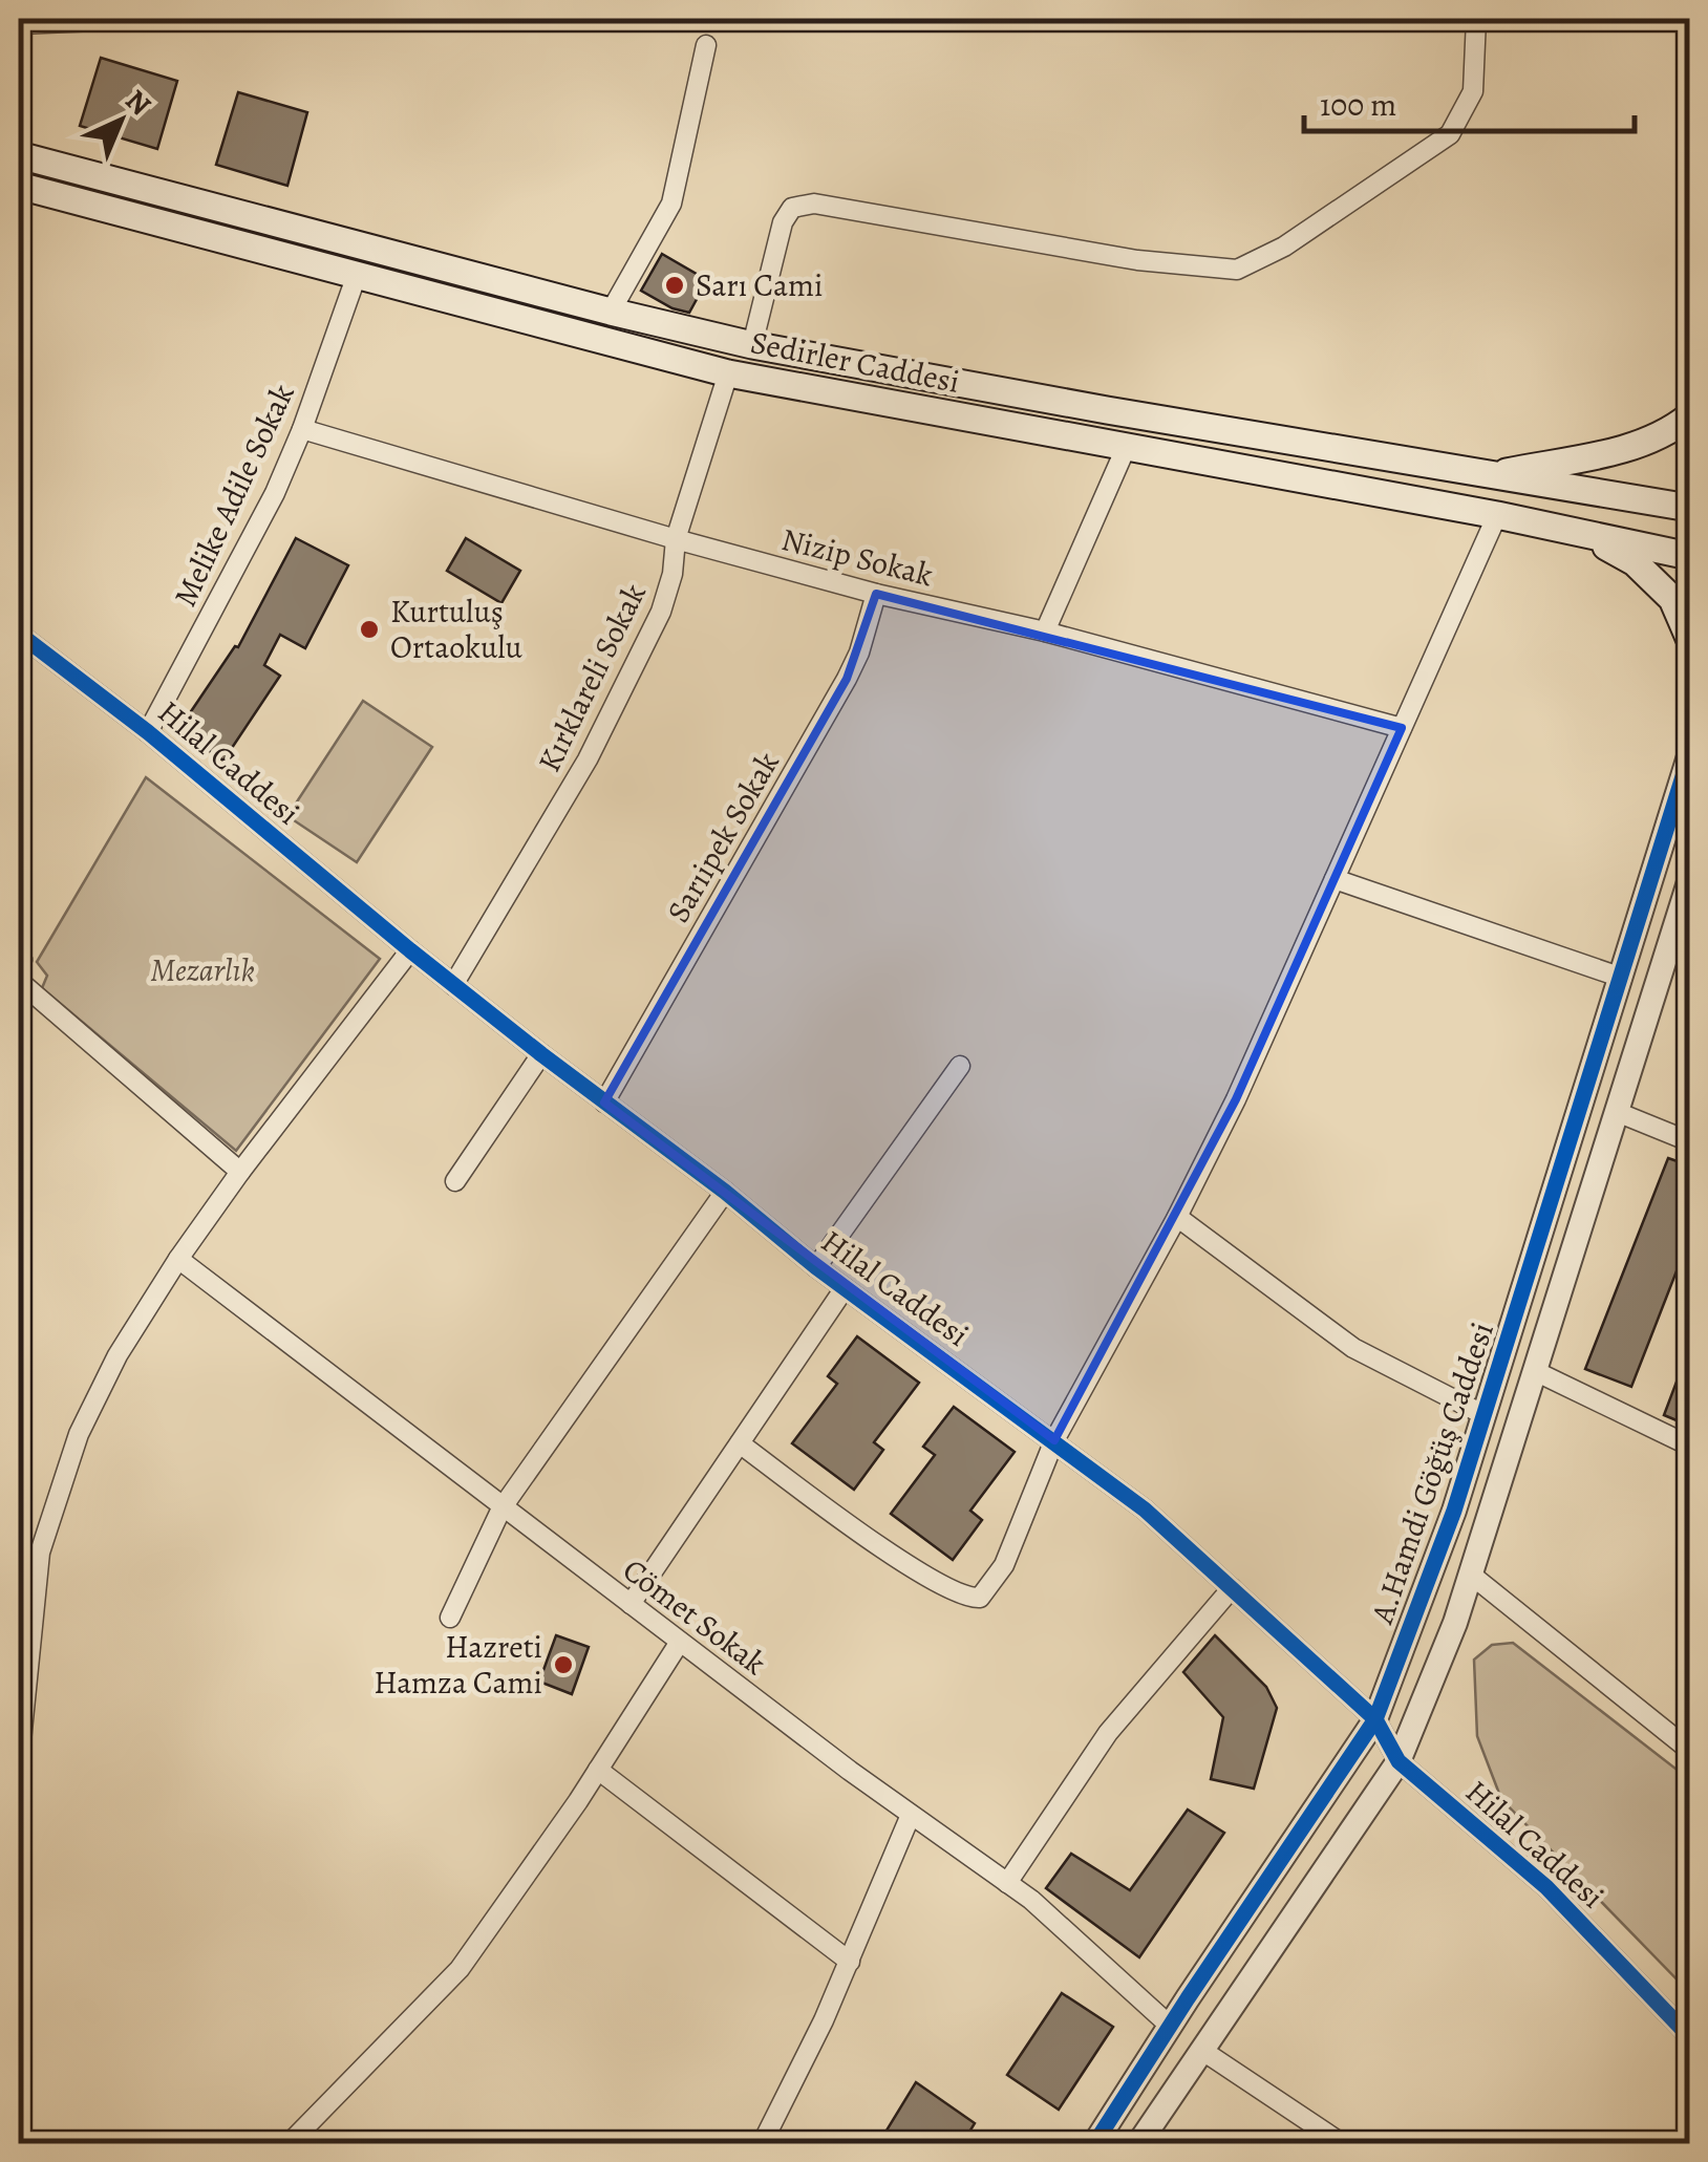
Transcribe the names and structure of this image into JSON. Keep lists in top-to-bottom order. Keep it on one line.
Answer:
{"streets":{"main road":["Sedirler Caddesi"],"street":["Melike Adile Sokak","Nizip Sokak","Kırklareli Sokak","Hilal Caddesi","Sarıipek Sokak","A.Hamdi Göğüş Caddesi","Cömet Sokak"]},"crossings":[["Sedirler Caddesi","Melike Adile Sokak"],["Sedirler Caddesi","Kırklareli Sokak"],["Melike Adile Sokak","Nizip Sokak"],["Melike Adile Sokak","Hilal Caddesi"],["Nizip Sokak","Kırklareli Sokak"],["Nizip Sokak","Sarıipek Sokak"],["Kırklareli Sokak","Hilal Caddesi"],["Hilal Caddesi","Sarıipek Sokak"],["Hilal Caddesi","A.Hamdi Göğüş Caddesi"],["A.Hamdi Göğüş Caddesi","Cömet Sokak"]],"parks":["Mezarlık"],"places":["Sarı Cami","Kurtuluş Ortaokulu","Hazreti Hamza Cami"],"scale_bar":"100 m","north":"top right"}
